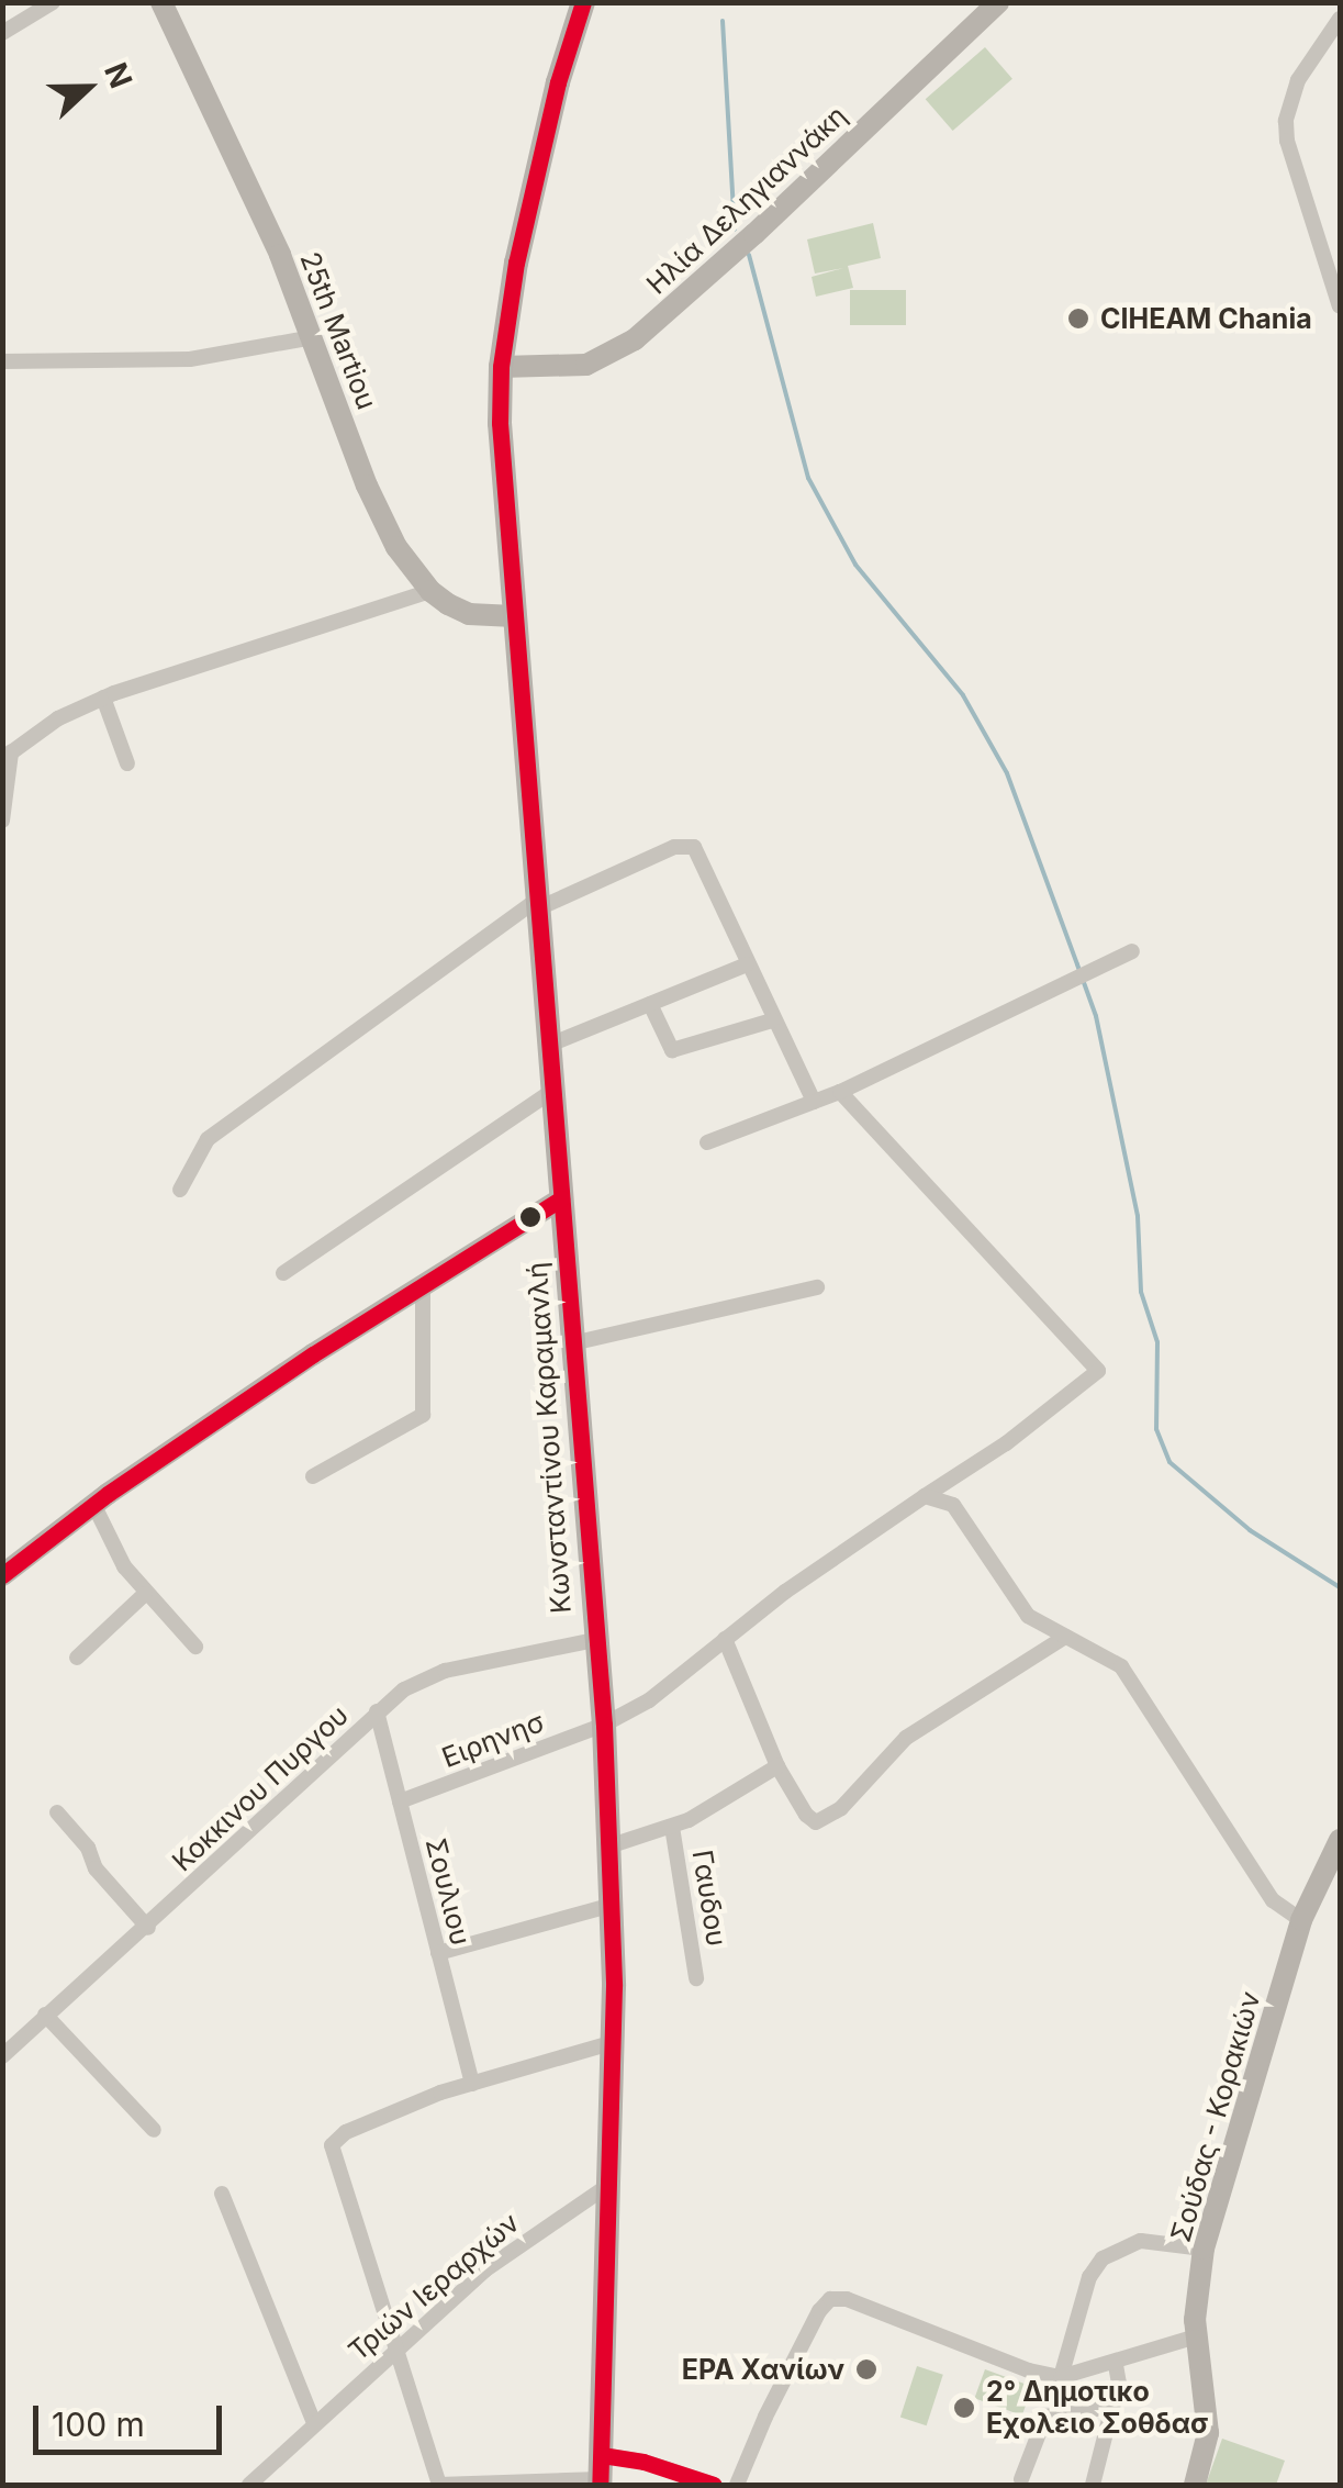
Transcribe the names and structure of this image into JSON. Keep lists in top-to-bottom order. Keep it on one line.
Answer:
{"streets":{"main road":["Ηλία Δεληγιαννάκη","25th Martiou","Κωνσταντίνου Καραμανλή","Σούδας - Κορακιών"],"street":["Ειρηνησ","Κοκκινου Πυργου","Σουλιου","Γαυδου","Τριών Ιεραρχών"]},"crossings":[["Ηλία Δεληγιαννάκη","Κωνσταντίνου Καραμανλή"],["25th Martiou","Κωνσταντίνου Καραμανλή"],["Κωνσταντίνου Καραμανλή","Ειρηνησ"],["Κωνσταντίνου Καραμανλή","Κοκκινου Πυργου"],["Κωνσταντίνου Καραμανλή","Τριών Ιεραρχών"],["Ειρηνησ","Σουλιου"],["Κοκκινου Πυργου","Σουλιου"]],"places":["CIHEAM Chania","ΕΡΑ Χανίων","2° Δημοτικο Εχολειο Σοθδασ"],"scale_bar":"100 m","north":"right"}
